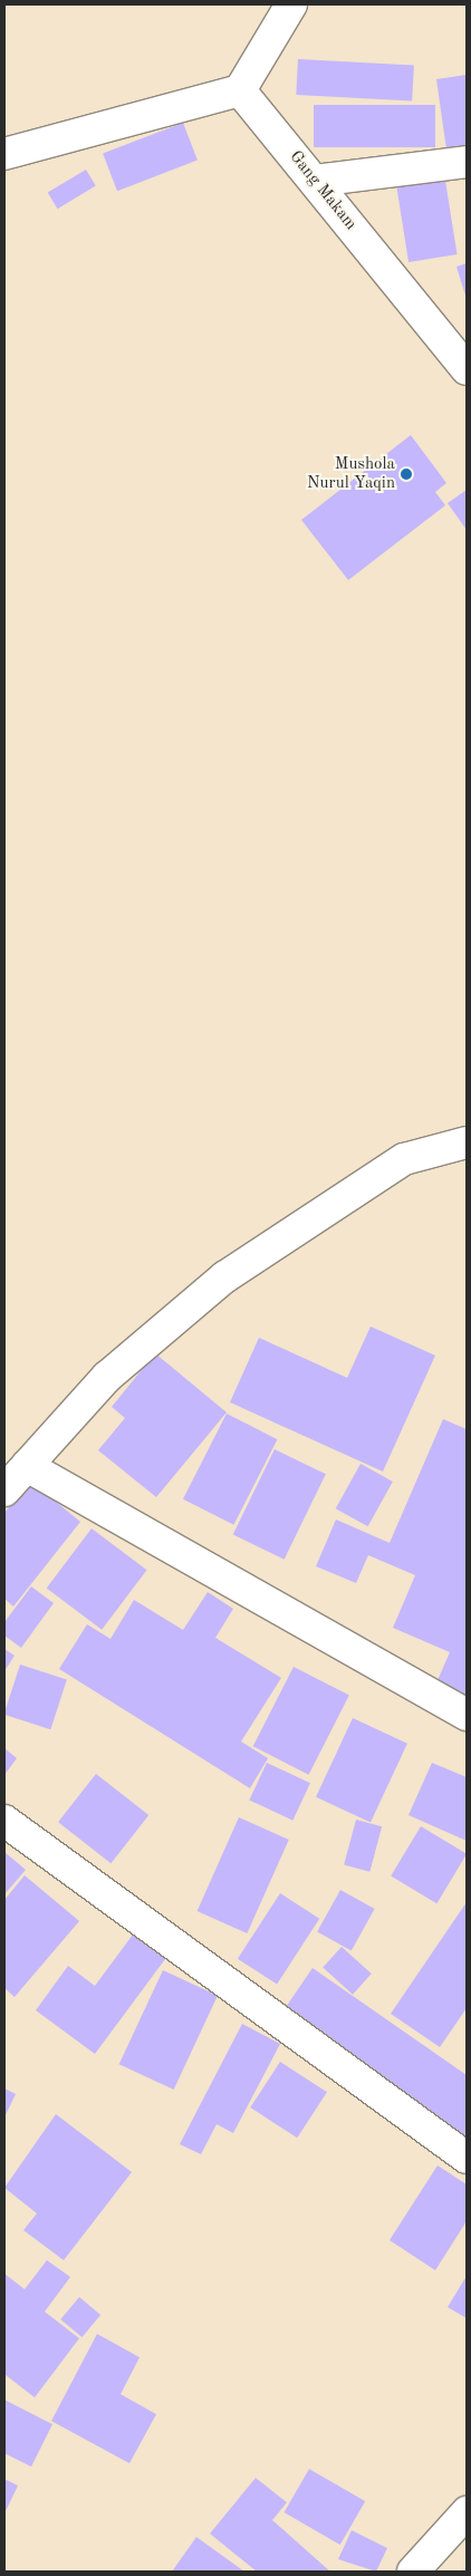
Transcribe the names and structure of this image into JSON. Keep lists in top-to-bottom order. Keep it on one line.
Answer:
{"streets":{"street":["Gang Makam"]},"places":["Mushola Nurul Yaqin"]}
